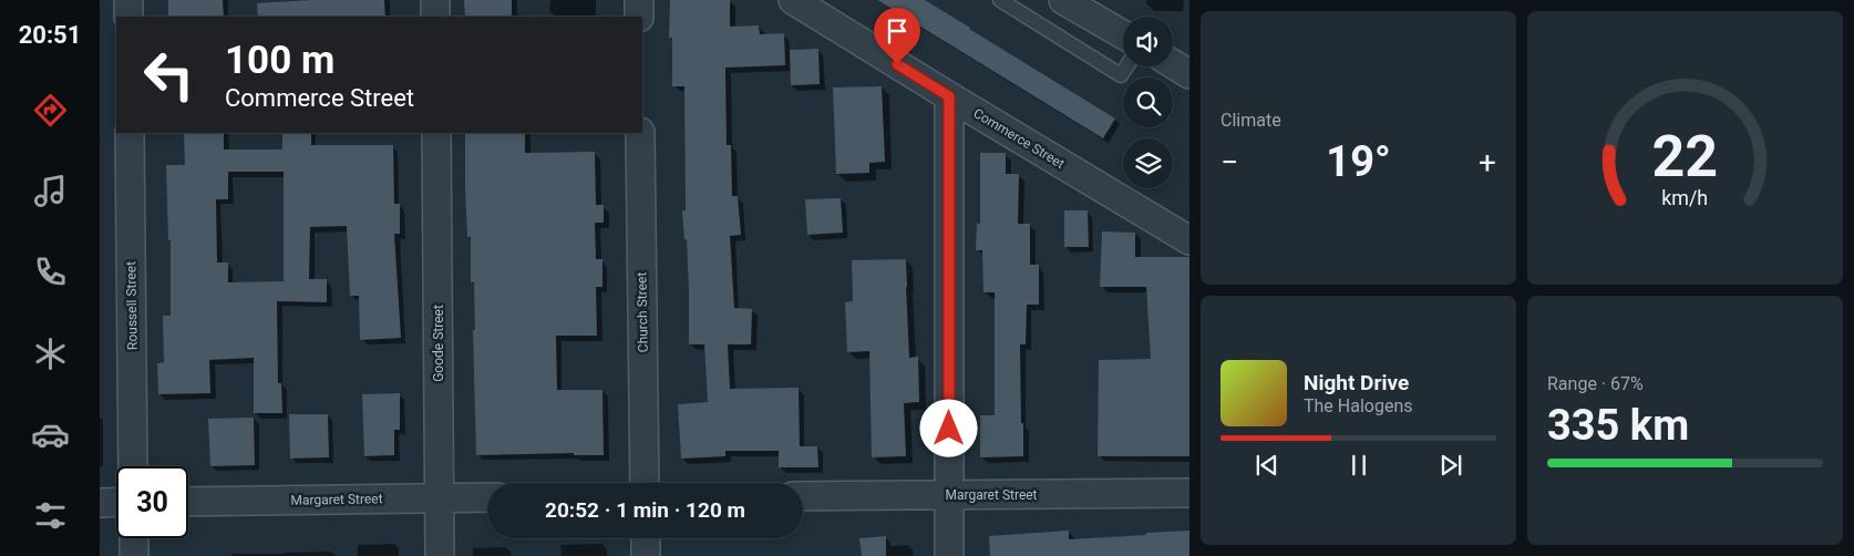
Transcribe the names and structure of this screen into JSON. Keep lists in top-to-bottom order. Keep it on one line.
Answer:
{"streets":{"street":["Commerce Street","Roussell Street","Church Street","Goode Street","Margaret Street"]},"crossings":[["Goode Street","Margaret Street"]],"page":{"tabs":"20:51","tile":["Climate",["Range · 67%","335 km"]],"turn":["100 m","Commerce Street"],"heat":["−","19°","+"],"song":["Night Drive","The Halogens"],"limit":"30","trip":"20:52 · 1 min · 120 m","gauge":["22","km/h"]}}
